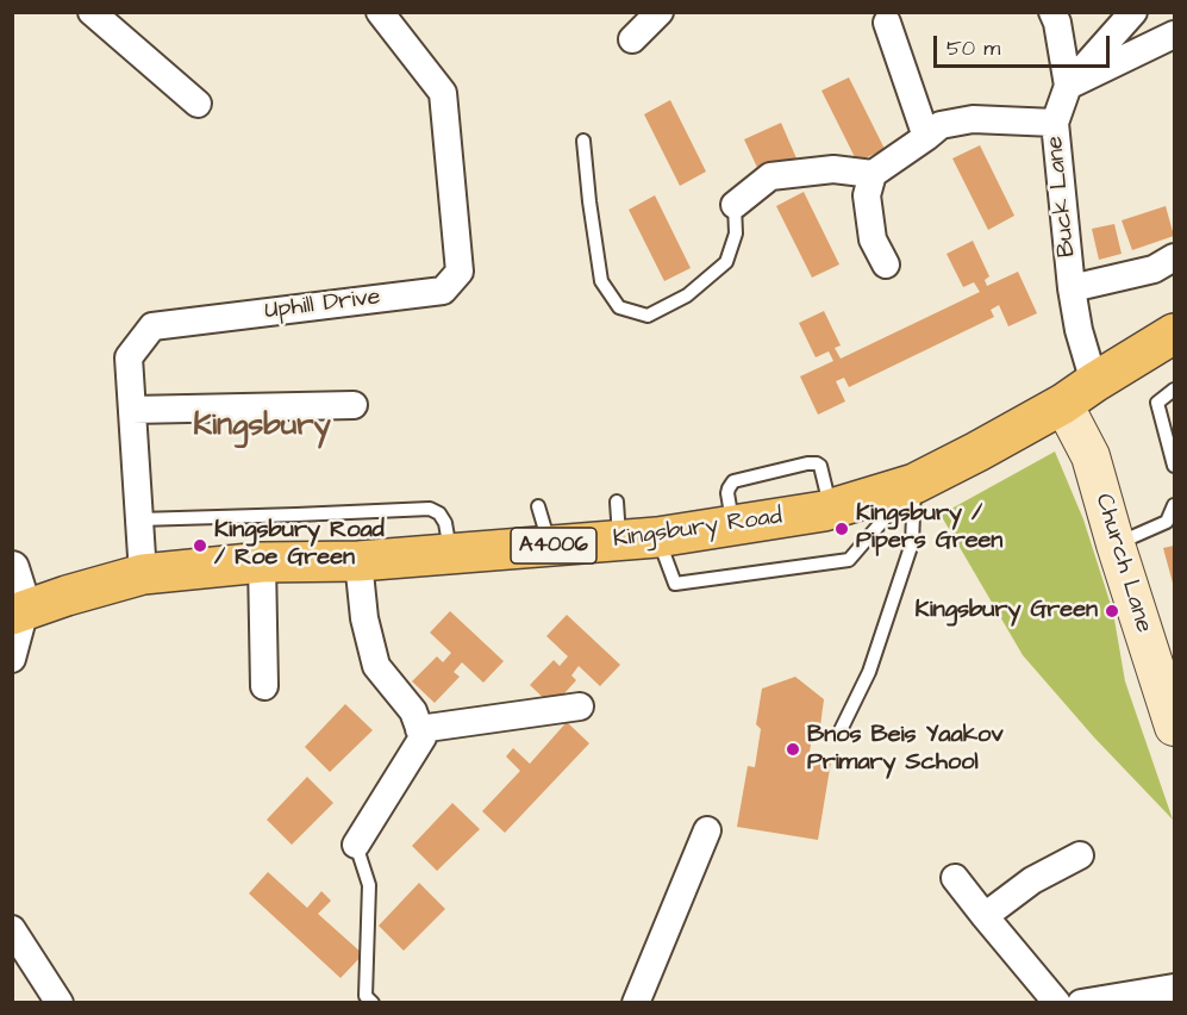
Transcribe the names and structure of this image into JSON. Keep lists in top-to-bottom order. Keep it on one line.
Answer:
{"streets":{"main road":["Kingsbury Road","A4006","Church Lane"],"street":["Buck Lane","Uphill Drive"]},"crossings":[["Buck Lane","Kingsbury Road"],["Uphill Drive","Kingsbury Road"],["Kingsbury Road","Church Lane"]],"districts":["Kingsbury"],"places":["Kingsbury / Pipers Green","Kingsbury Road / Roe Green","Kingsbury Green","Bnos Beis Yaakov Primary School"],"scale_bar":"50 m"}
